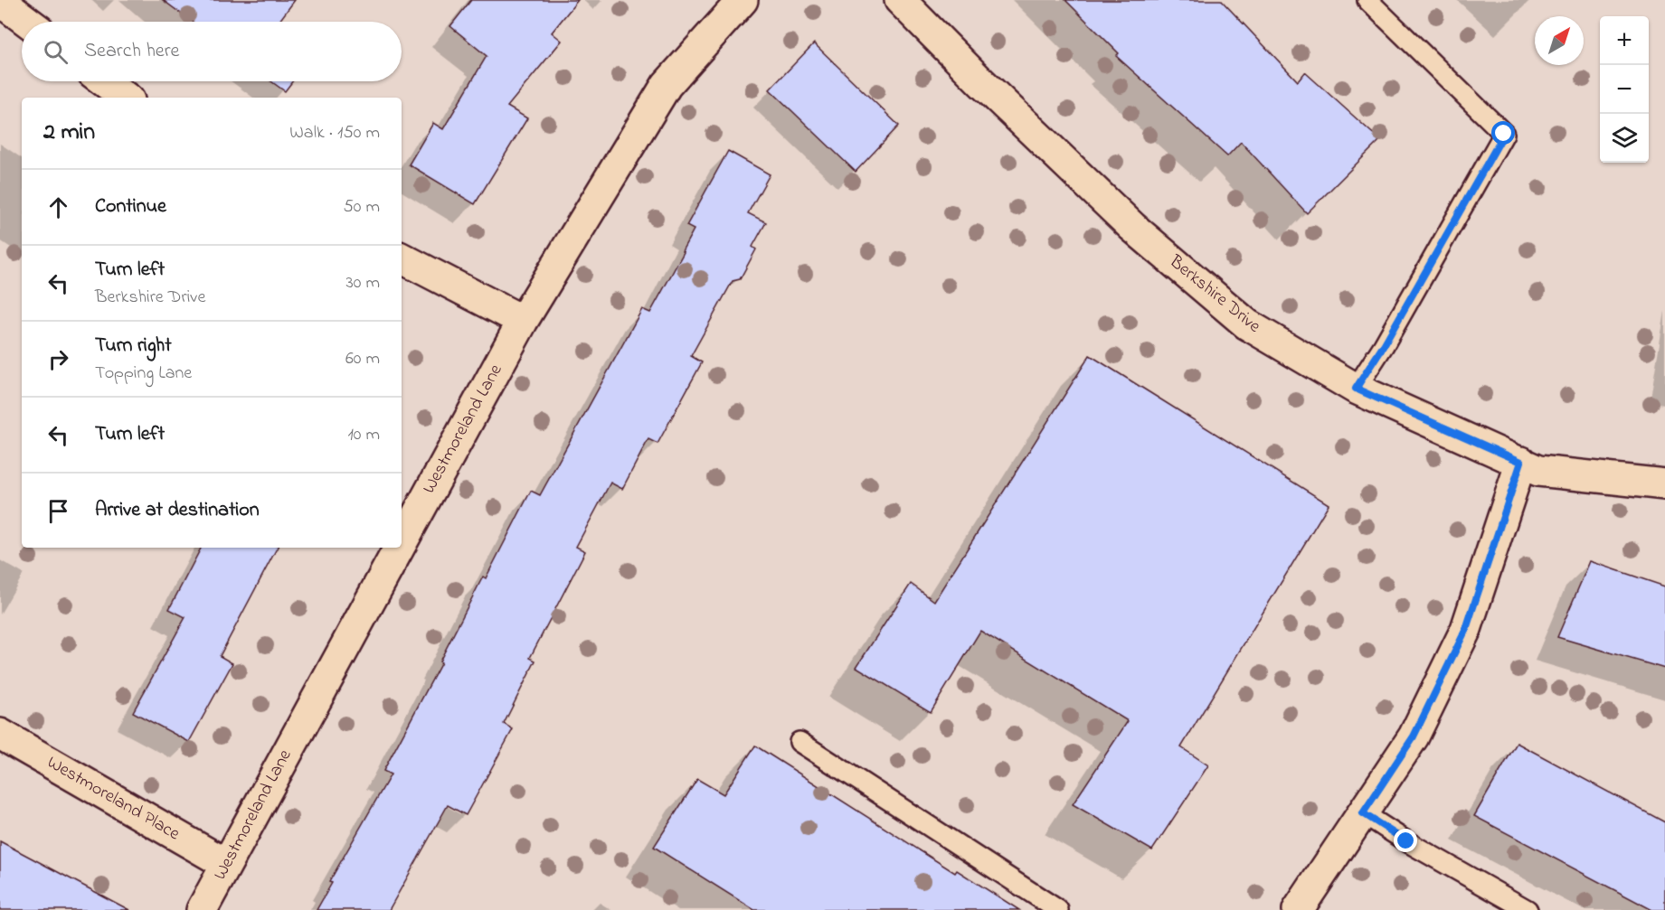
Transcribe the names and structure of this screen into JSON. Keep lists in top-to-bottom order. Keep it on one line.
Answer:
{"streets":{"street":["Berkshire Drive","Westmoreland Lane","Westmoreland Place"]},"crossings":[["Westmoreland Lane","Westmoreland Place"]],"north":"top right","page":{"map_buttons":["+","−"],"search":"Search here","heading":["2 min","Walk · 150 m"],"list":[["Continue","50 m"],["Turn left","Berkshire Drive","30 m"],["Turn right","Topping Lane","60 m"],["Turn left","10 m"],"Arrive at destination"]}}
